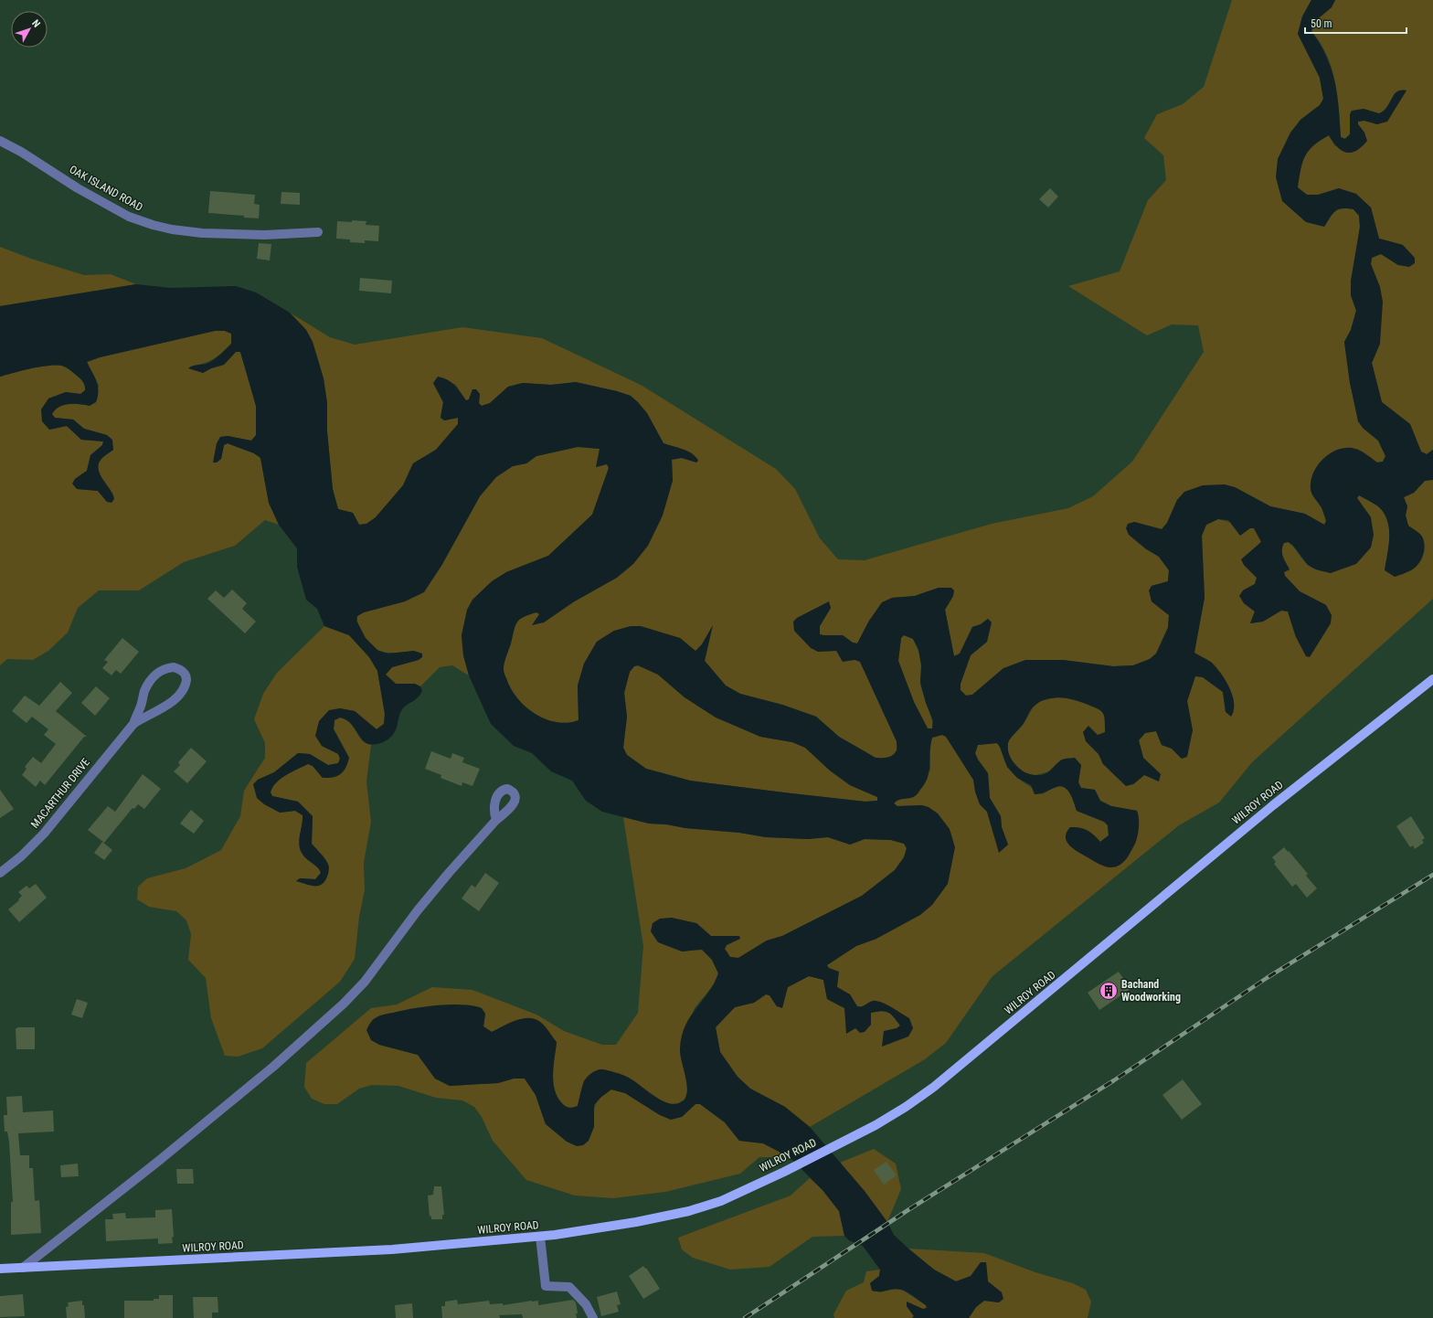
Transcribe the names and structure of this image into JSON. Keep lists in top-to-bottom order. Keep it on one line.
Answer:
{"streets":{"main road":["WILROY ROAD"],"street":["OAK ISLAND ROAD","MACARTHUR DRIVE"]},"places":{"building":["Bachand Woodworking"]},"scale_bar":"50 m","north":"top right"}
